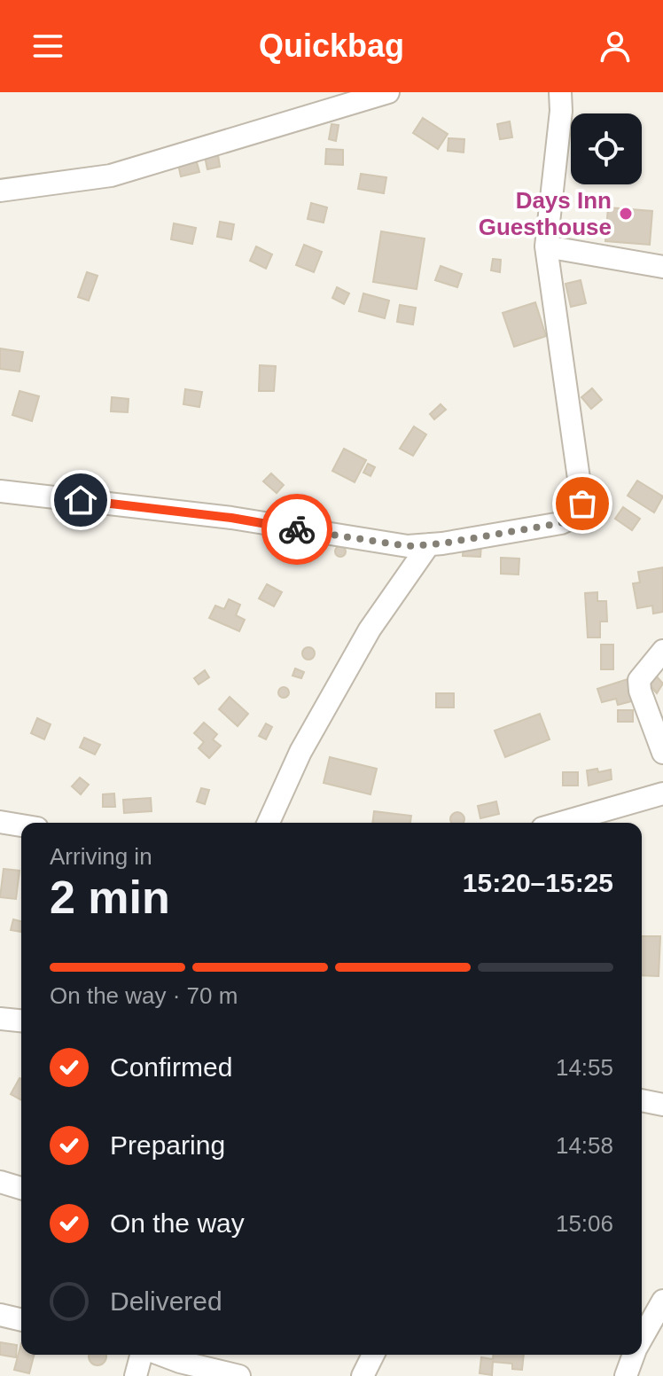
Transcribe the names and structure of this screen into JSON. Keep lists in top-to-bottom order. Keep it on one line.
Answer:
{"places":["Days Inn Guesthouse"],"page":{"header":"Quickbag","heading":["2 min","Arriving in","15:20–15:25"],"bar":"On the way · 70 m","list":[["Confirmed","14:55"],["Preparing","14:58"],["On the way","15:06"],"Delivered"]}}
